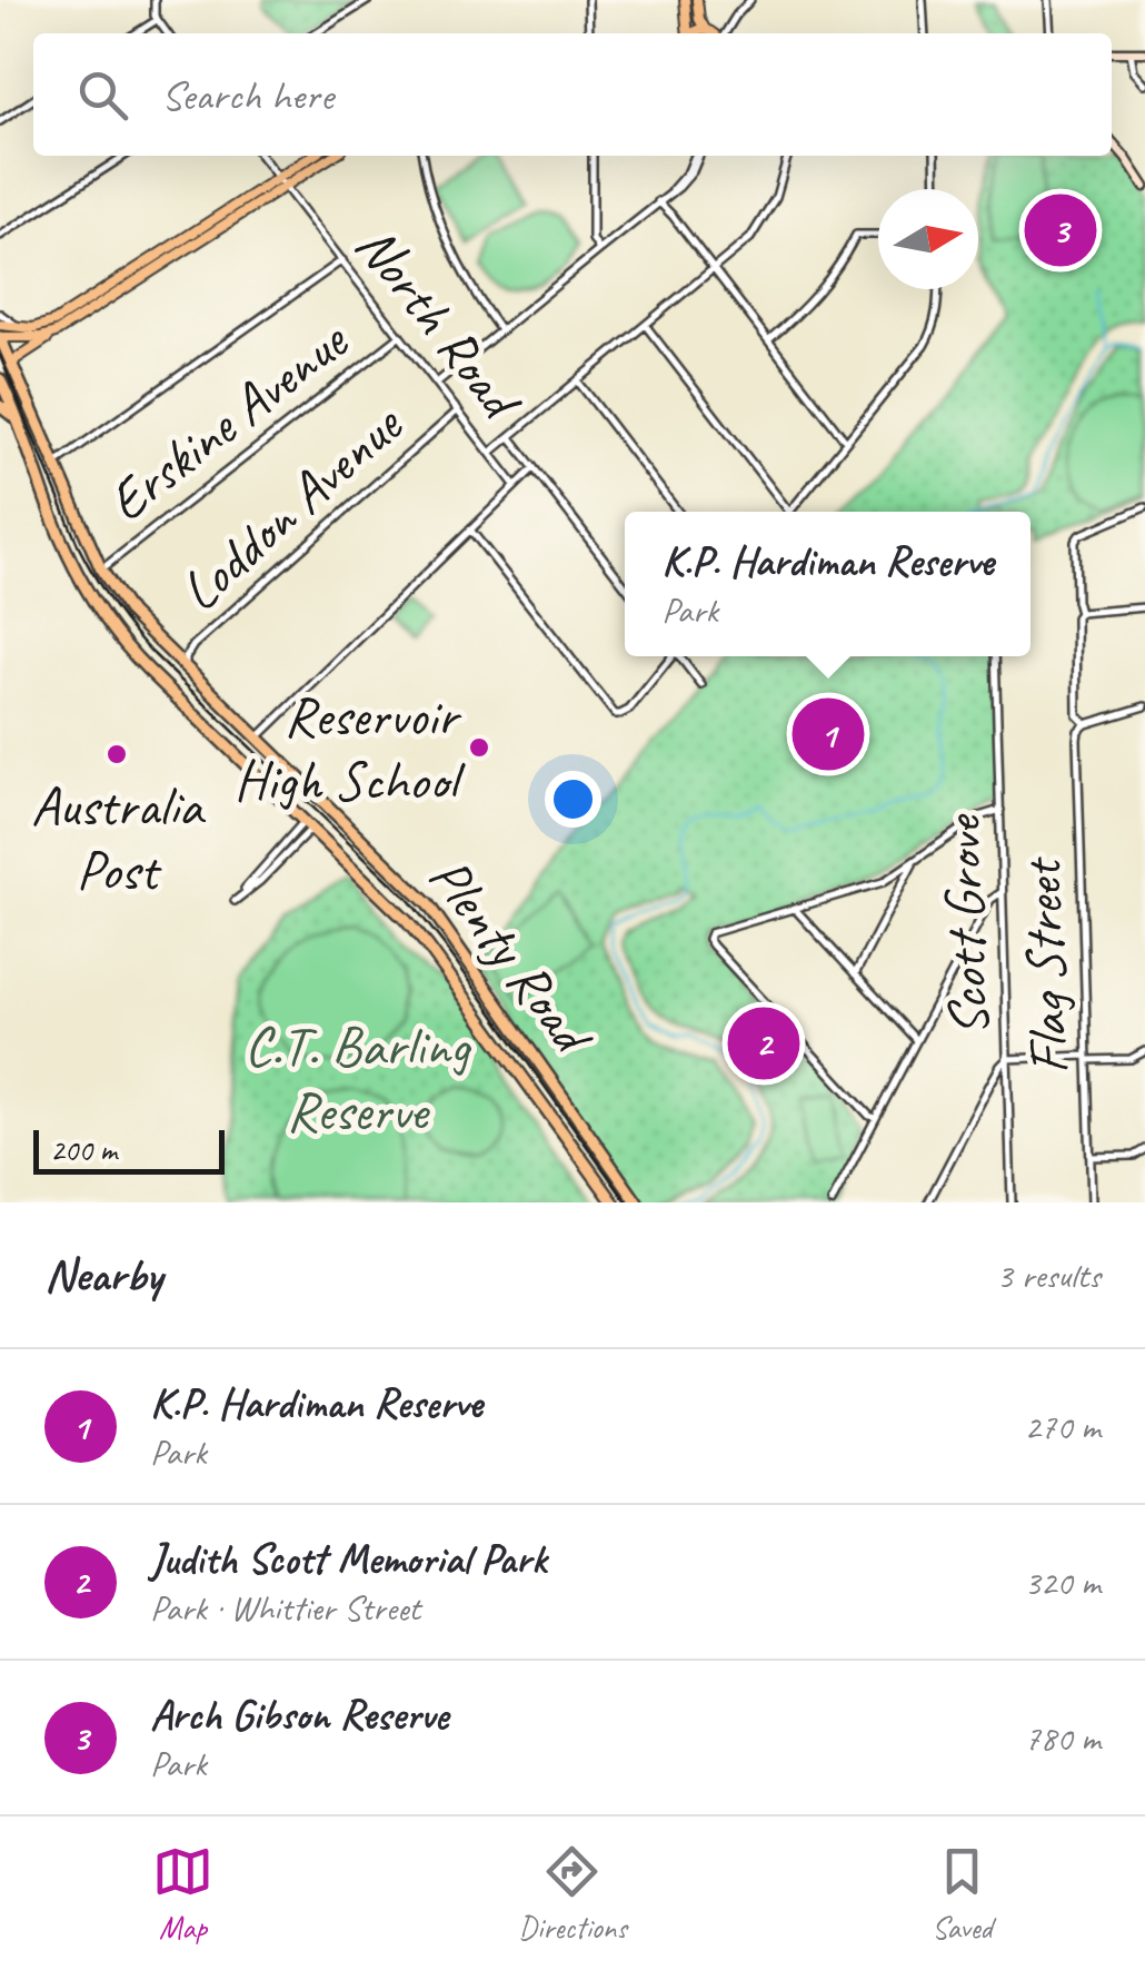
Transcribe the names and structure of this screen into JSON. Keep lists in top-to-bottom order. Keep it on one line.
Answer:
{"streets":{"highway":["Plenty Road"],"street":["North Road","Erskine Avenue","Loddon Avenue","Scott Grove","Flag Street"]},"crossings":[["North Road","Erskine Avenue"],["North Road","Loddon Avenue"],["Erskine Avenue","Plenty Road"],["Loddon Avenue","Plenty Road"]],"parks":["C.T. Barling Reserve"],"places":["Reservoir High School","Australia Post"],"scale_bar":"200 m","north":"right","page":{"search":"Search here","pins":["3","1","2"],"popup":["K.P. Hardiman Reserve","Park"],"scale":"200 m","heading":["Nearby","3 results"],"list":[{"mark":"1","name":"K.P. Hardiman Reserve","note":"Park","value":"270 m"},{"mark":"2","name":"Judith Scott Memorial Park","note":"Park · Whittier Street","value":"320 m"},{"mark":"3","name":"Arch Gibson Reserve","note":"Park","value":"780 m"}],"nav":["Map","Directions","Saved"]}}
